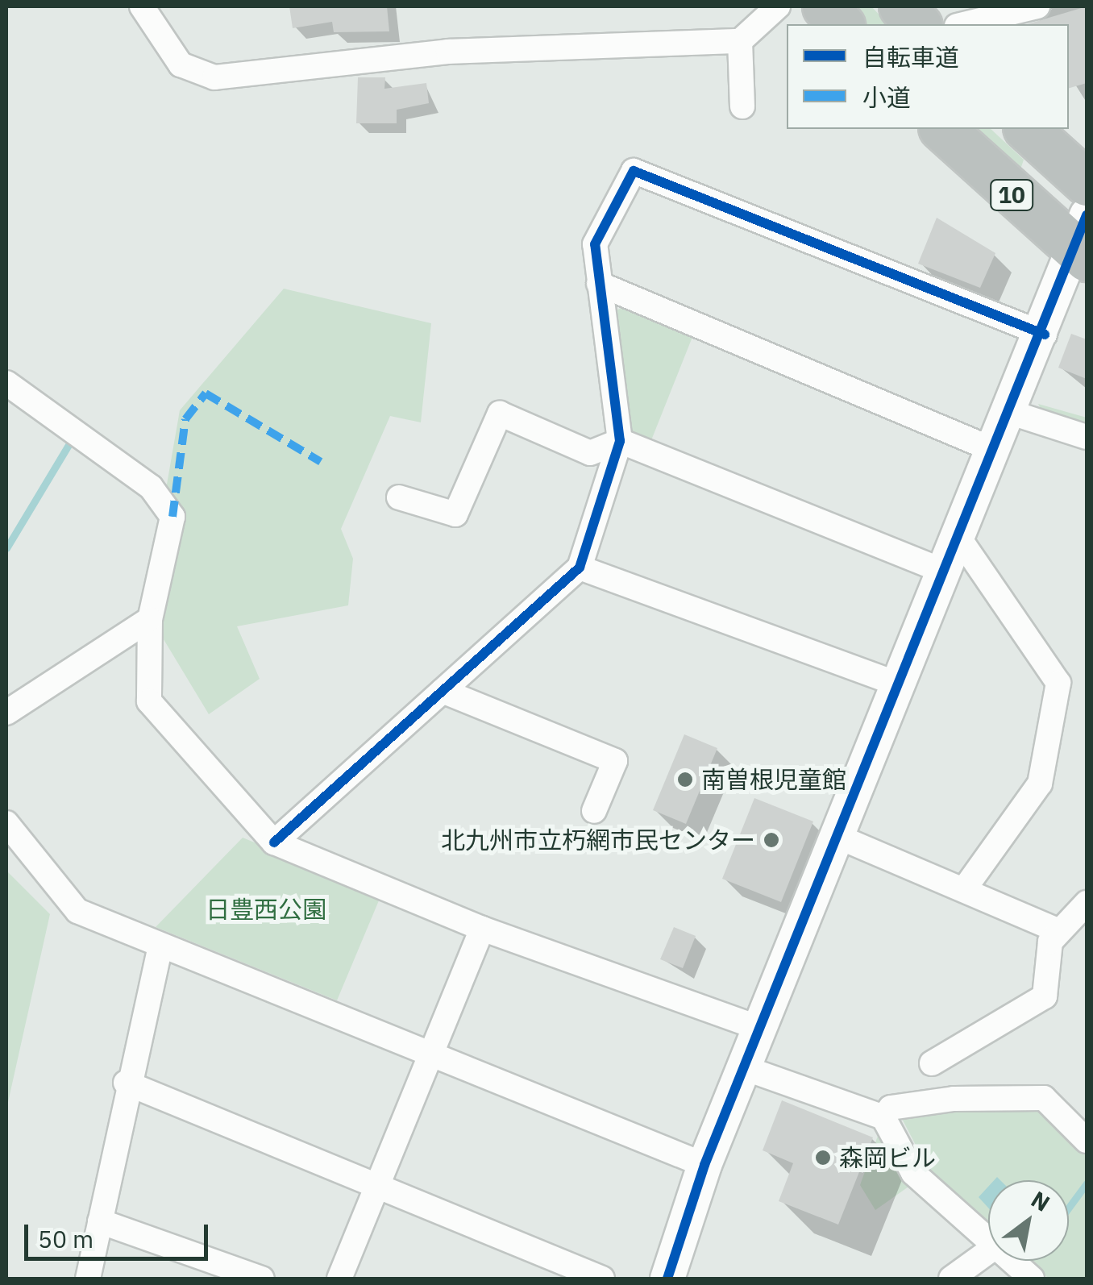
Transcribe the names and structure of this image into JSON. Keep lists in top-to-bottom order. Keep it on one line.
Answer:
{"streets":{"highway":["10"]},"parks":["日豊西公園"],"places":["南曽根児童館","北九州市立朽網市民センター","森岡ビル"],"legend":["自転車道","小道"],"scale_bar":"50 m","north":"top right"}
